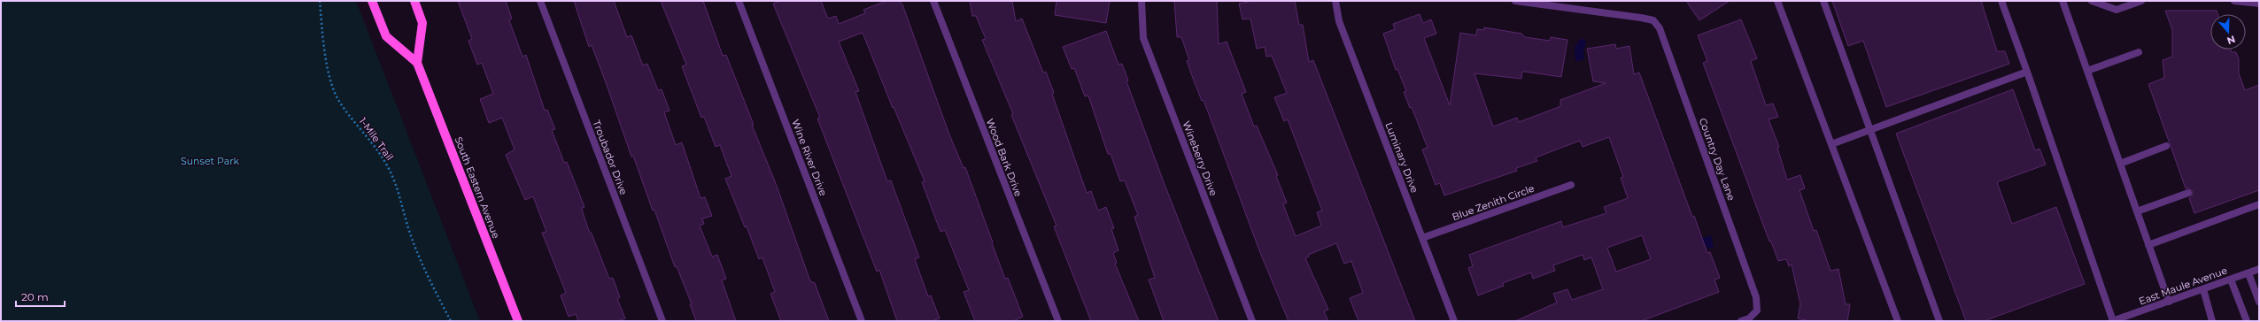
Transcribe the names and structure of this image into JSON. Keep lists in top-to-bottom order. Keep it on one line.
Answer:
{"streets":{"main road":["South Eastern Avenue"],"street":["Troubador Drive","Wine River Drive","Wood Bark Drive","Luminary Drive","Wineberry Drive","Country Day Lane","Blue Zenith Circle","East Maule Avenue"],"path":["1-Mile Trail"]},"crossings":[["Luminary Drive","Blue Zenith Circle"]],"parks":["Sunset Park"],"scale_bar":"20 m","north":"bottom"}
